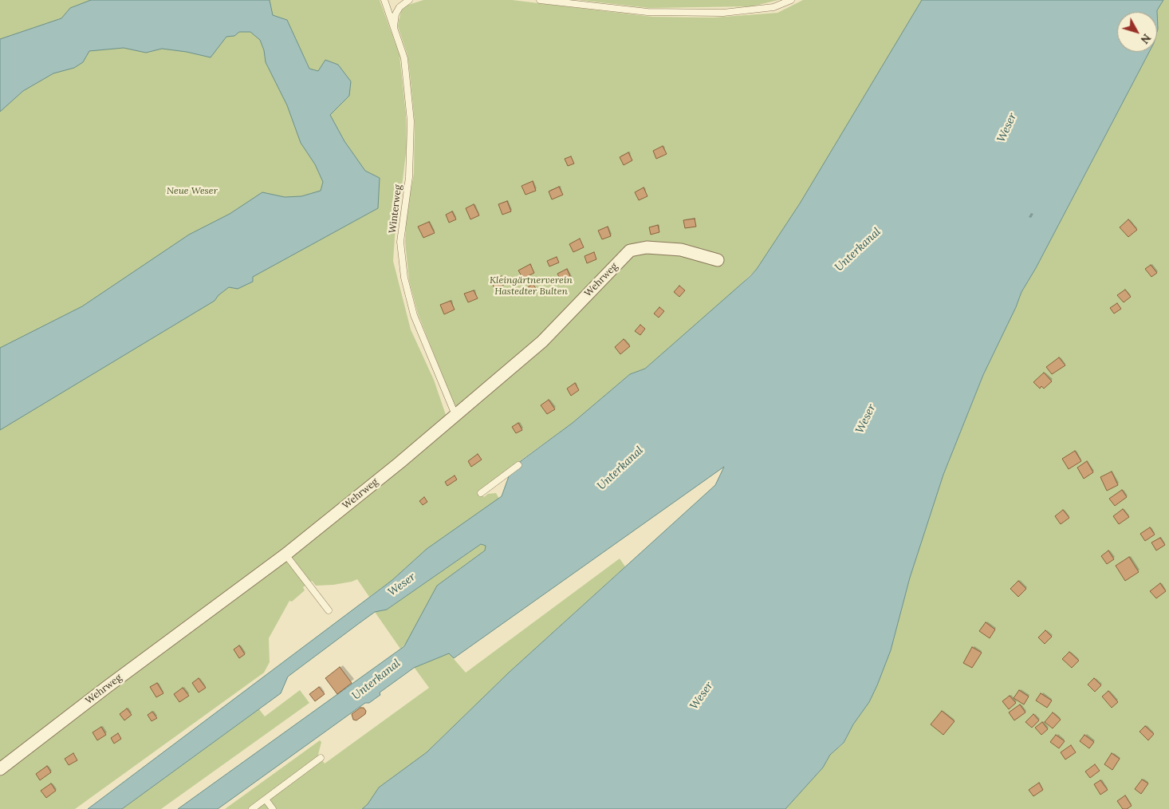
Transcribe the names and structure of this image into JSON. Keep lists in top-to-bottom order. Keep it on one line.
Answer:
{"streets":{"street":["Wehrweg"],"lane":["Winterweg"]},"crossings":[["Winterweg","Wehrweg"]],"water":["Weser","Unterkanal"],"parks":["Neue Weser","Kleingärtnerverein Hastedter Bulten"],"north":"bottom right"}
